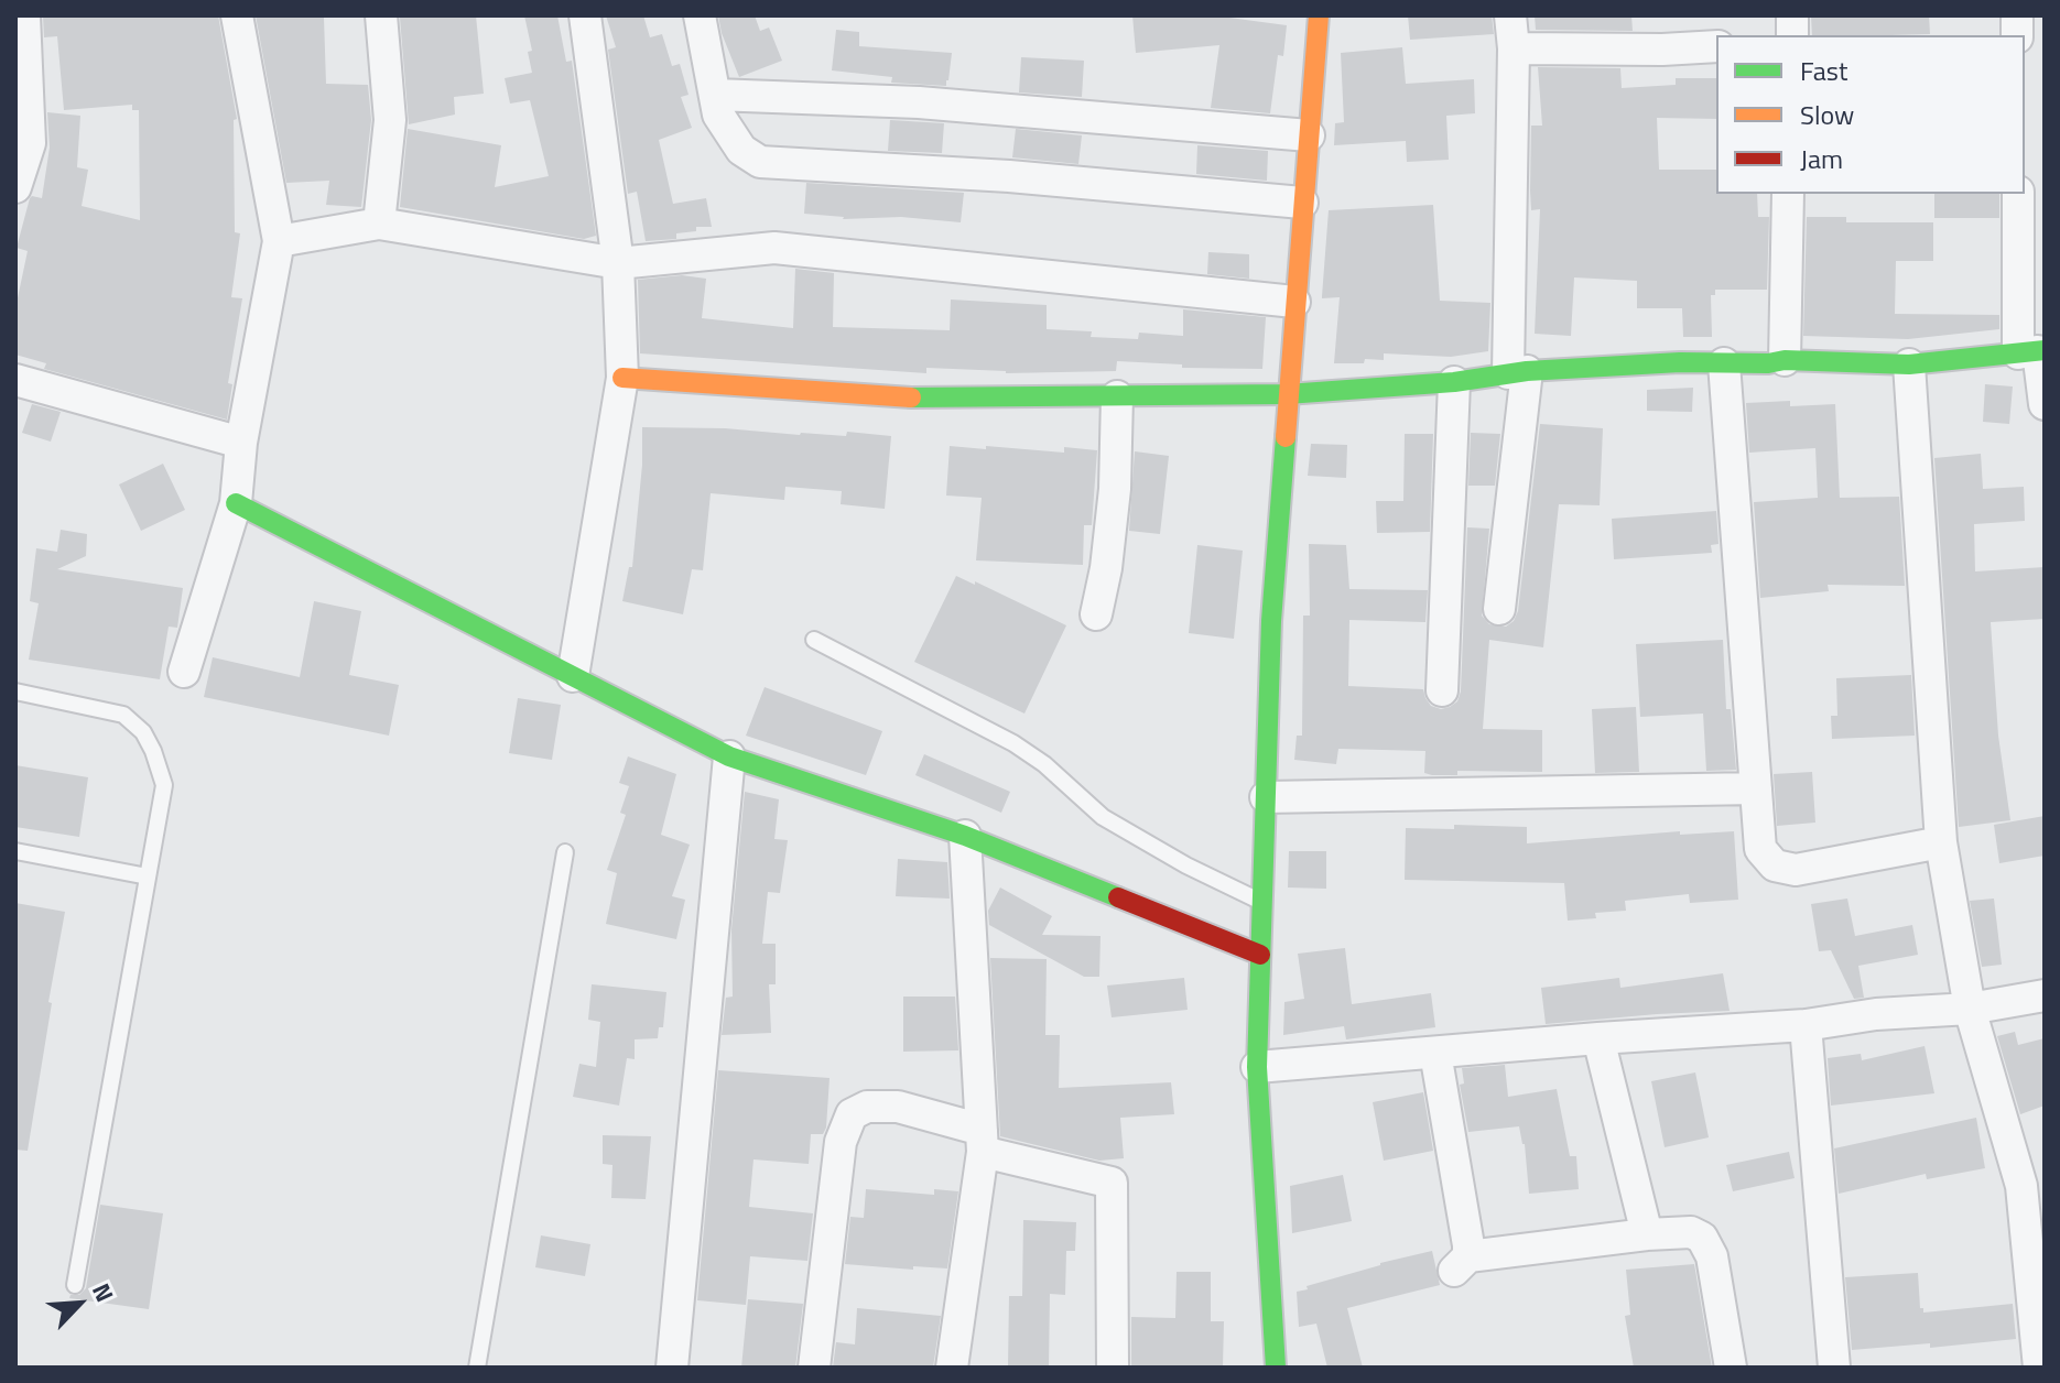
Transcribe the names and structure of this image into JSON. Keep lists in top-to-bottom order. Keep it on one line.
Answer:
{"legend":["Fast","Slow","Jam"],"north":"top right"}
